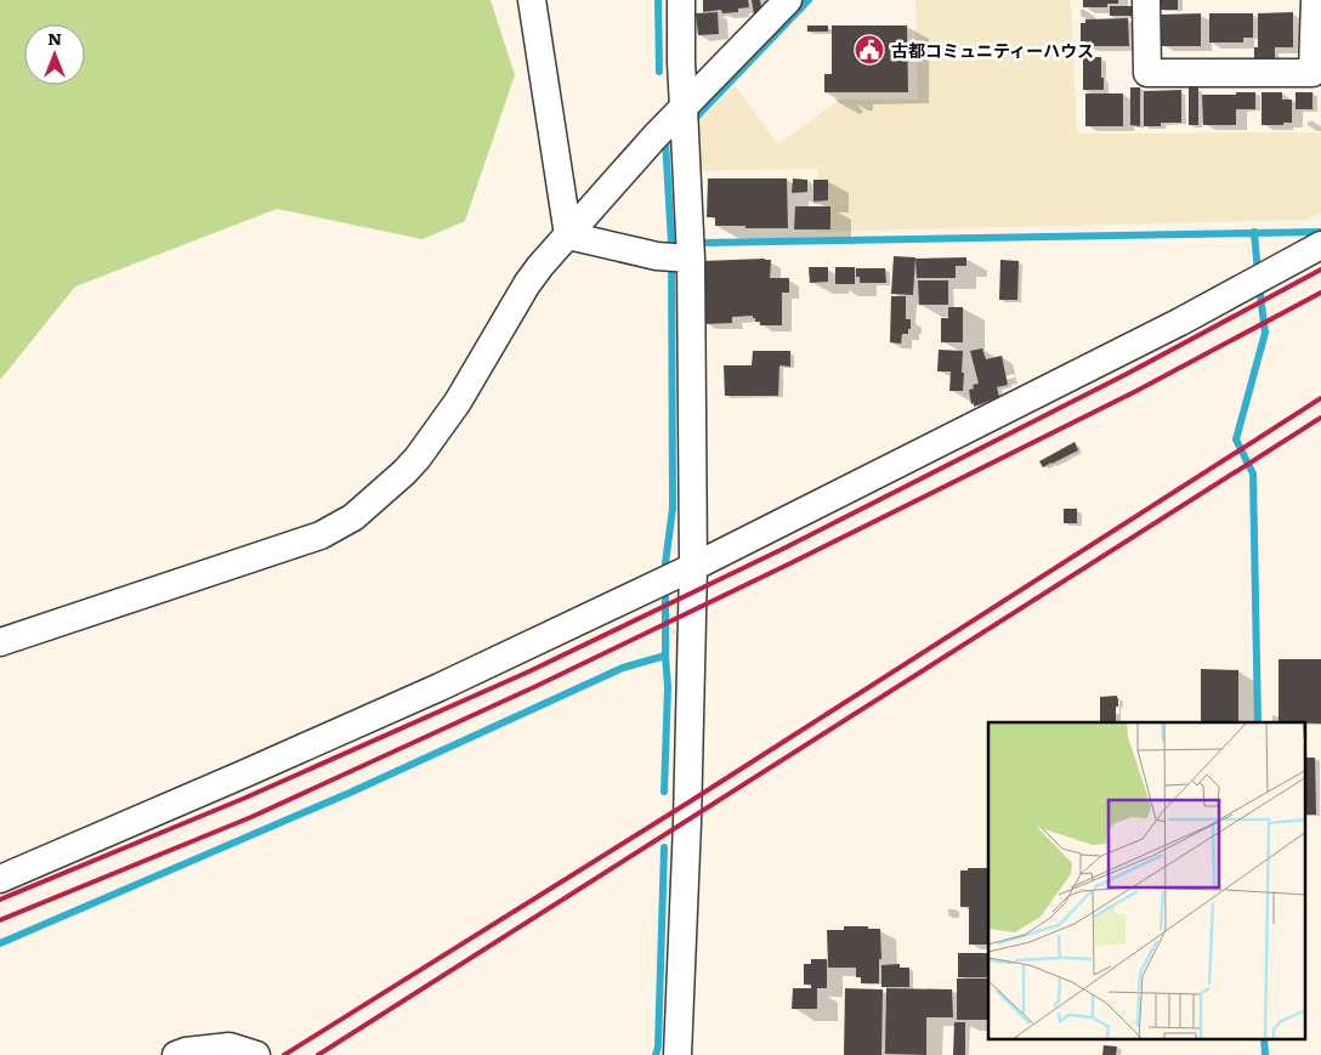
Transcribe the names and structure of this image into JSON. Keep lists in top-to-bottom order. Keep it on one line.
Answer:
{"places":{"public building":["古都コミュニティーハウス"]},"north":"top"}
